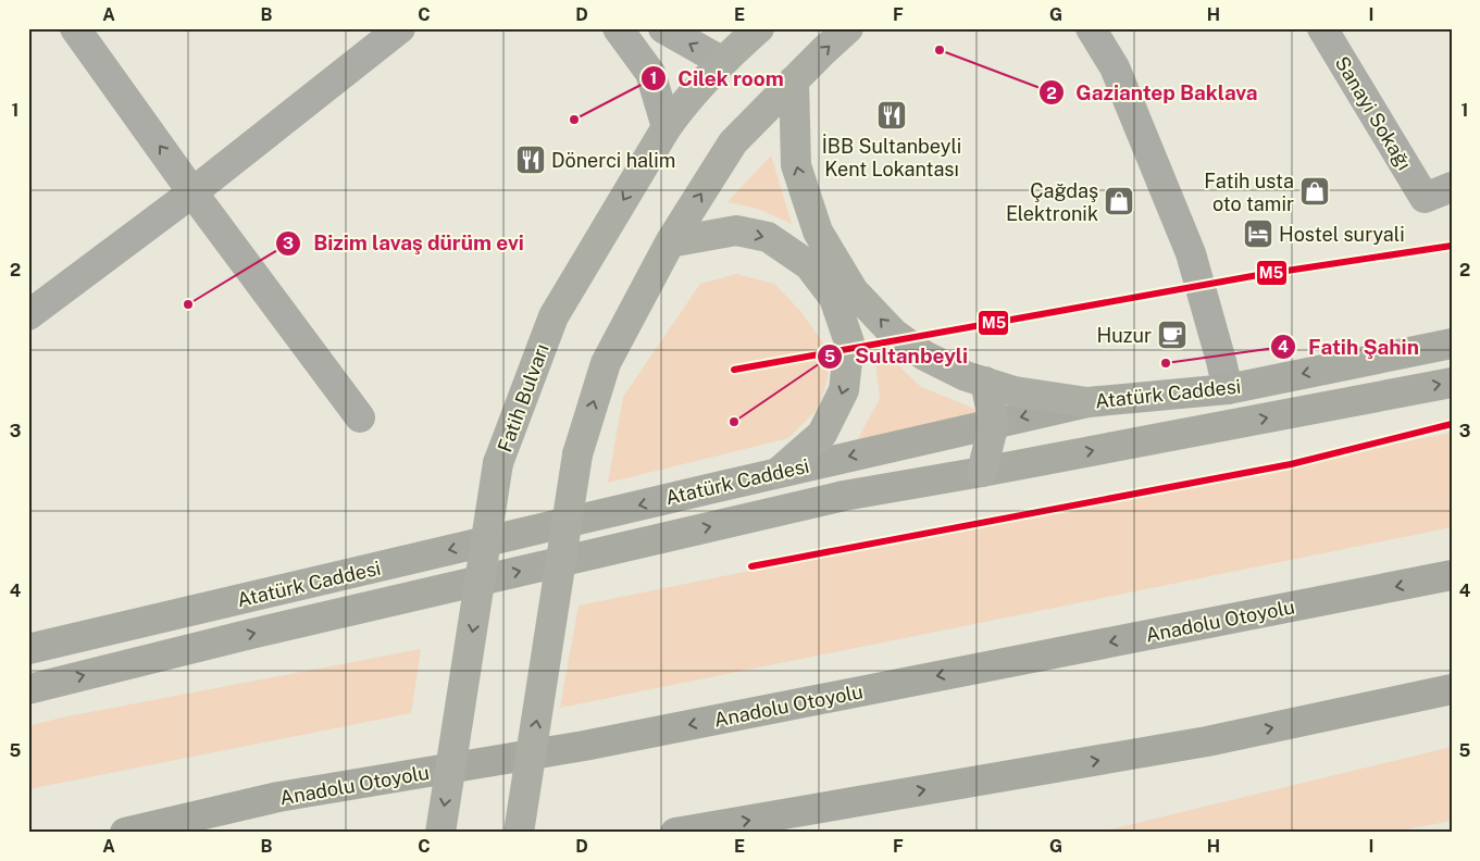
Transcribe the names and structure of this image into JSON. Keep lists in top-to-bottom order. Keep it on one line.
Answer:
{"streets":{"highway":["Anadolu Otoyolu"],"main road":["Fatih Bulvarı"],"street":["Sanayi Sokağı","Atatürk Caddesi"]},"places":{"other":["Gaziantep Baklava","Cilek room","Bizim lavaş dürüm evi","Fatih Şahin","Sultanbeyli"],"restaurant":["İBB Sultanbeyli Kent Lokantası","Dönerci halim"],"shop":["Fatih usta oto tamir","Çağdaş Elektronik"],"hotel":["Hostel suryali"],"cafe":["Huzur"]},"lines":["transit line M5"],"grid":{"columns":["A","B","C","D","E","F","G","H","I"],"rows":["1","2","3","4","5"]}}
